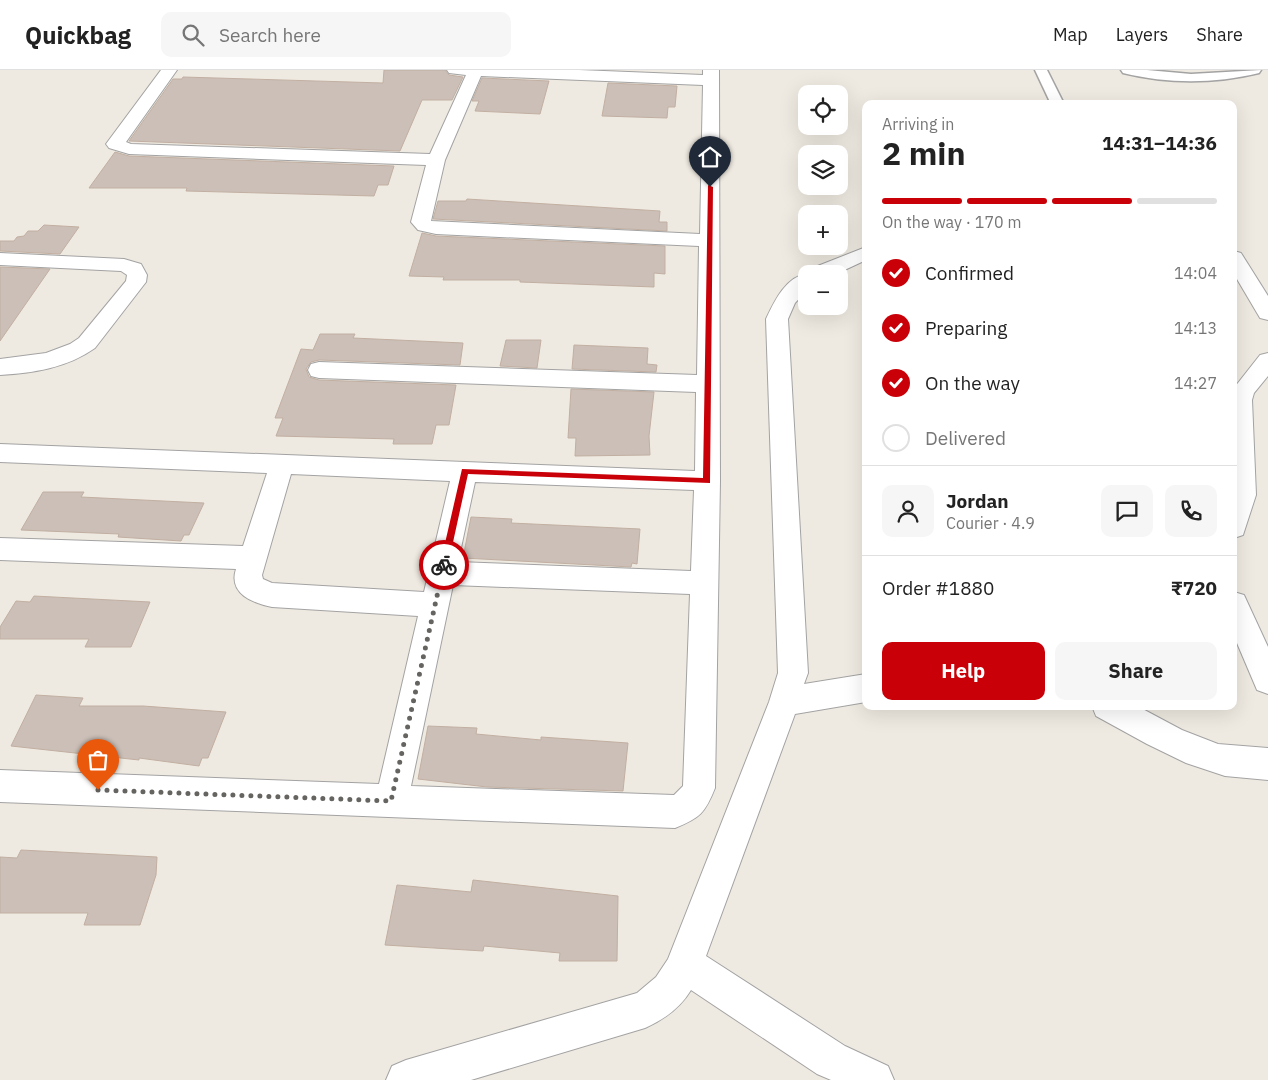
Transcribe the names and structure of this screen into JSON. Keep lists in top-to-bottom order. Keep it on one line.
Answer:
{"page":{"header":"Quickbag","search":"Search here","nav":["Map","Layers","Share"],"map_buttons":["+","−"],"heading":["2 min","Arriving in","14:31–14:36"],"panel":["Jordan","Courier · 4.9","Order #1880","₹720"],"bar":"On the way · 170 m","list":[["Confirmed","14:04"],["Preparing","14:13"],["On the way","14:27"],"Delivered"],"buttons":["Help","Share"]}}
